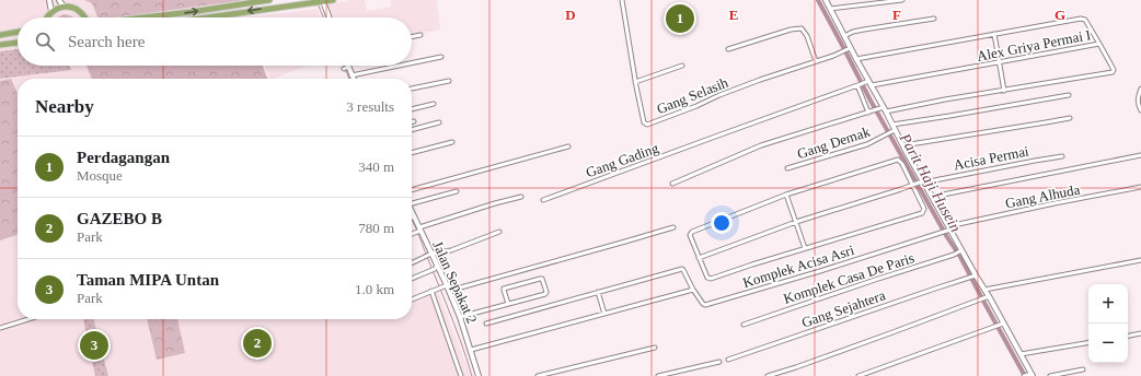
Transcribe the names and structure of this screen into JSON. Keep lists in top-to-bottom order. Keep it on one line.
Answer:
{"streets":{"street":["Alex Griya Permai I","Gang Selasih","Gang Demak","Acisa Permai","Gang Gading","Gang Alhuda","Komplek Acisa Asri","Komplek Casa De Paris","Jalan Sepakat 2","Gang Sejahtera"]},"crossings":[["Gang Alhuda","Komplek Acisa Asri"]],"water":["Parit Haji Husein"],"page":{"pins":["1","2","3"],"search":"Search here","heading":["Nearby","3 results"],"list":[{"mark":"1","name":"Perdagangan","note":"Mosque","value":"340 m"},{"mark":"2","name":"GAZEBO B","note":"Park","value":"780 m"},{"mark":"3","name":"Taman MIPA Untan","note":"Park","value":"1.0 km"}],"map_buttons":["+","−"]},"grid":{"columns":["D","E","F","G"]}}
